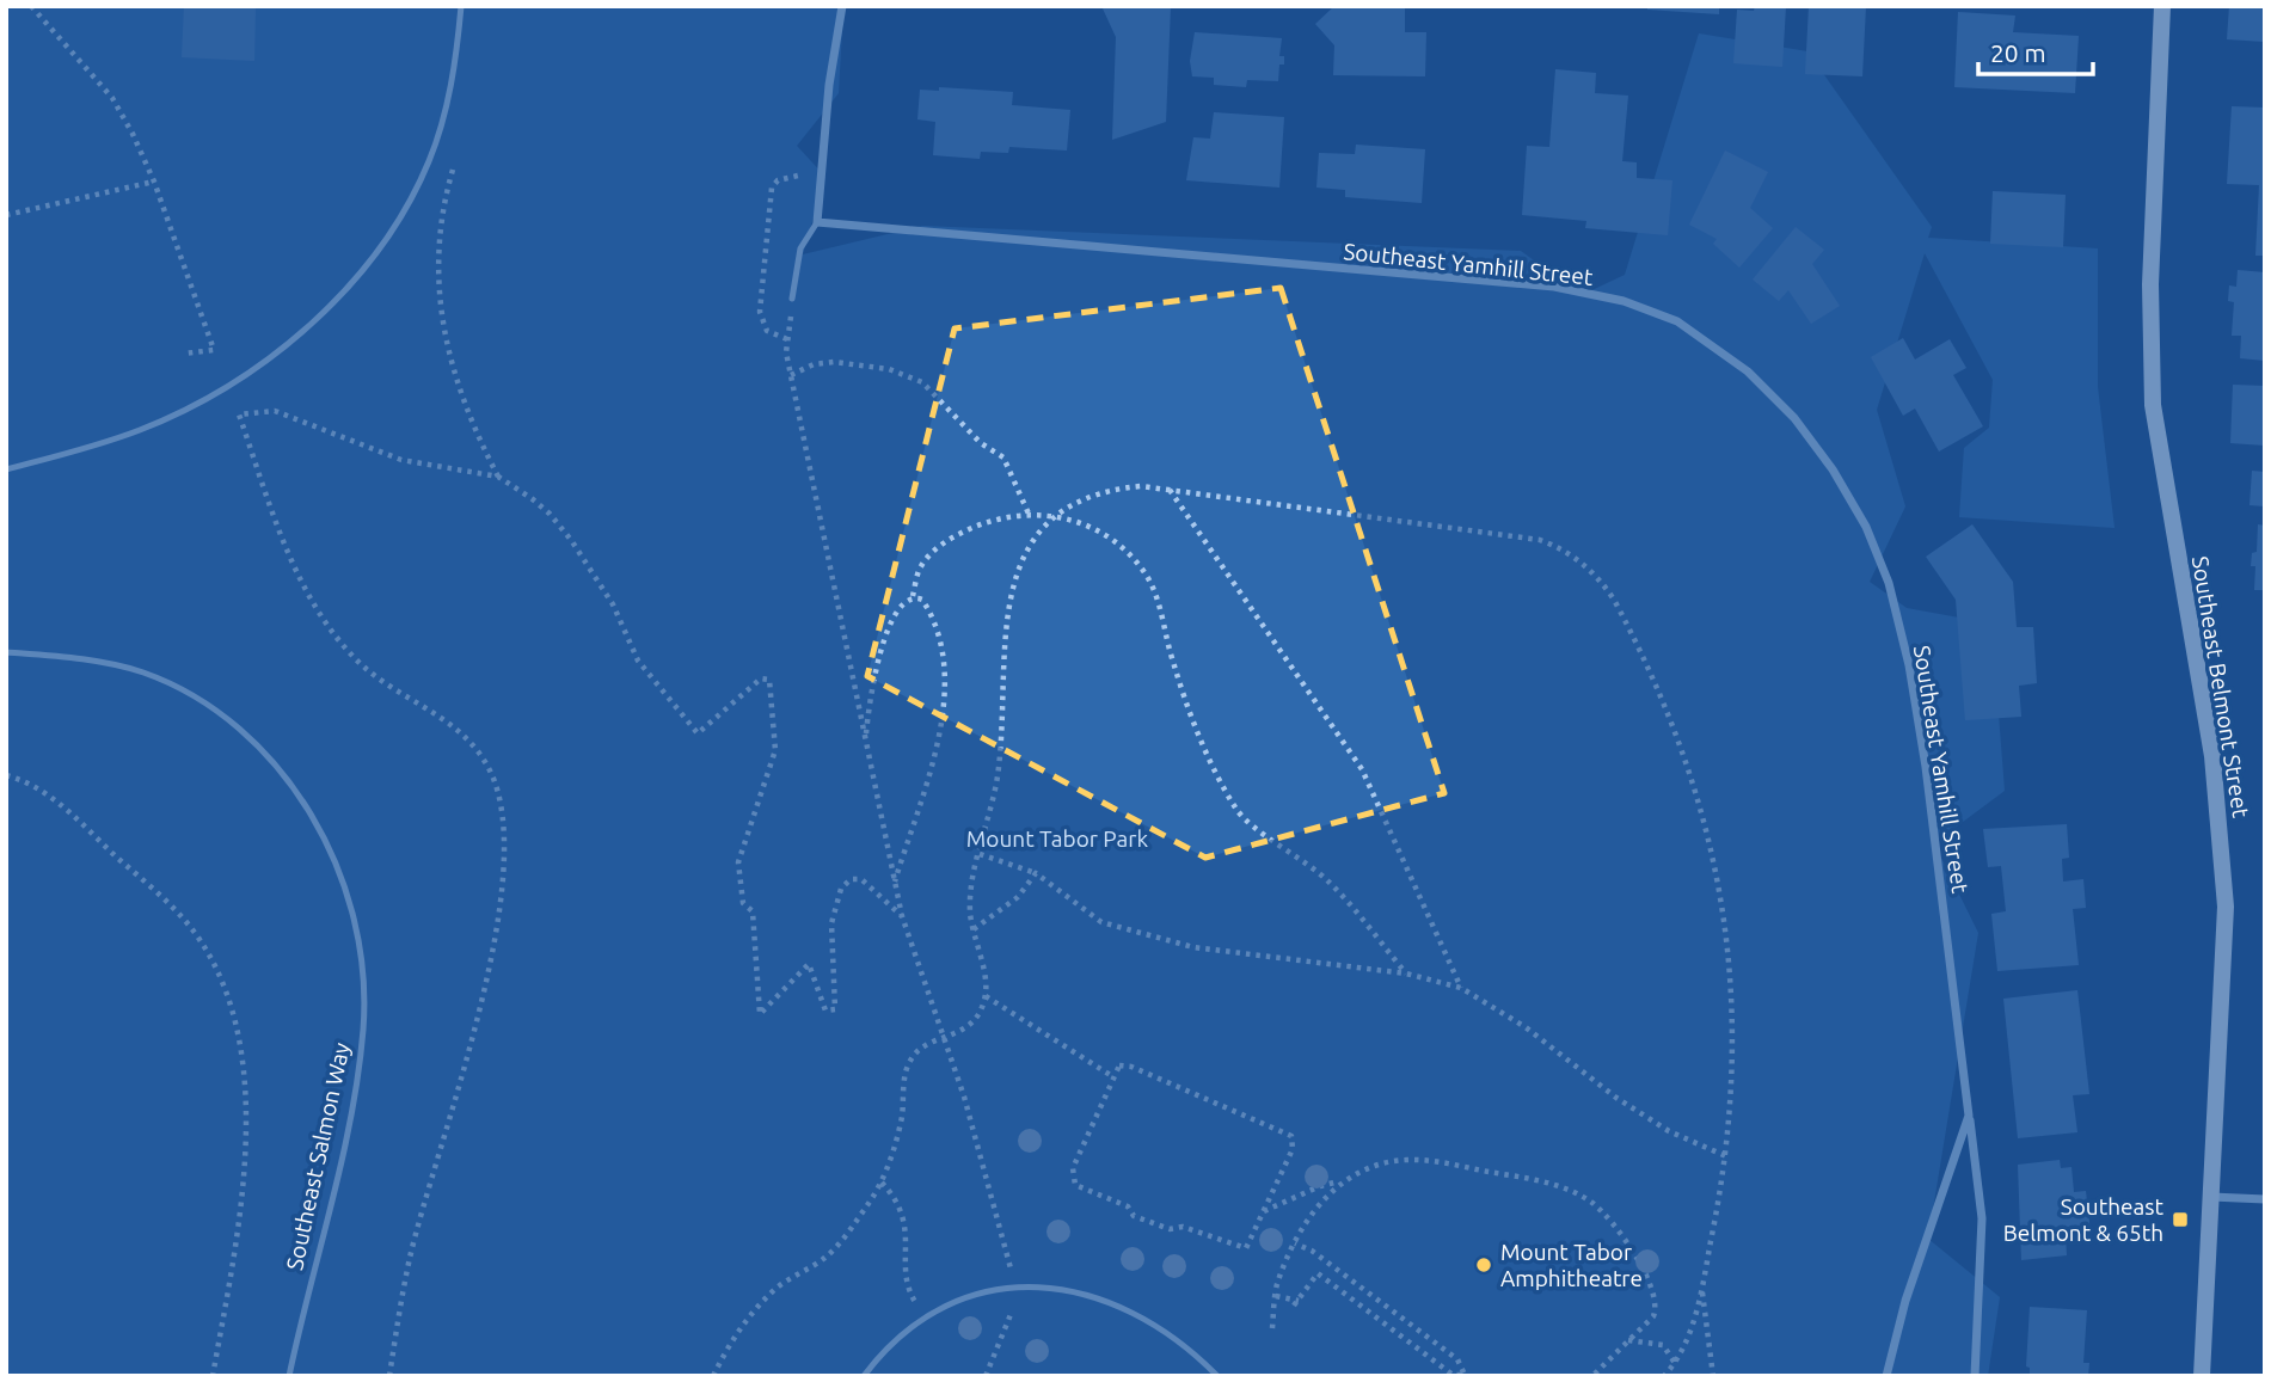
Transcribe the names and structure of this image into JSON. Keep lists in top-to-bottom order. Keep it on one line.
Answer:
{"streets":{"street":["Southeast Yamhill Street","Southeast Belmont Street"],"lane":["Southeast Salmon Way"]},"parks":["Mount Tabor Park"],"places":{"transit":["Southeast Belmont & 65th"],"other":["Mount Tabor Amphitheatre"]},"scale_bar":"20 m"}
